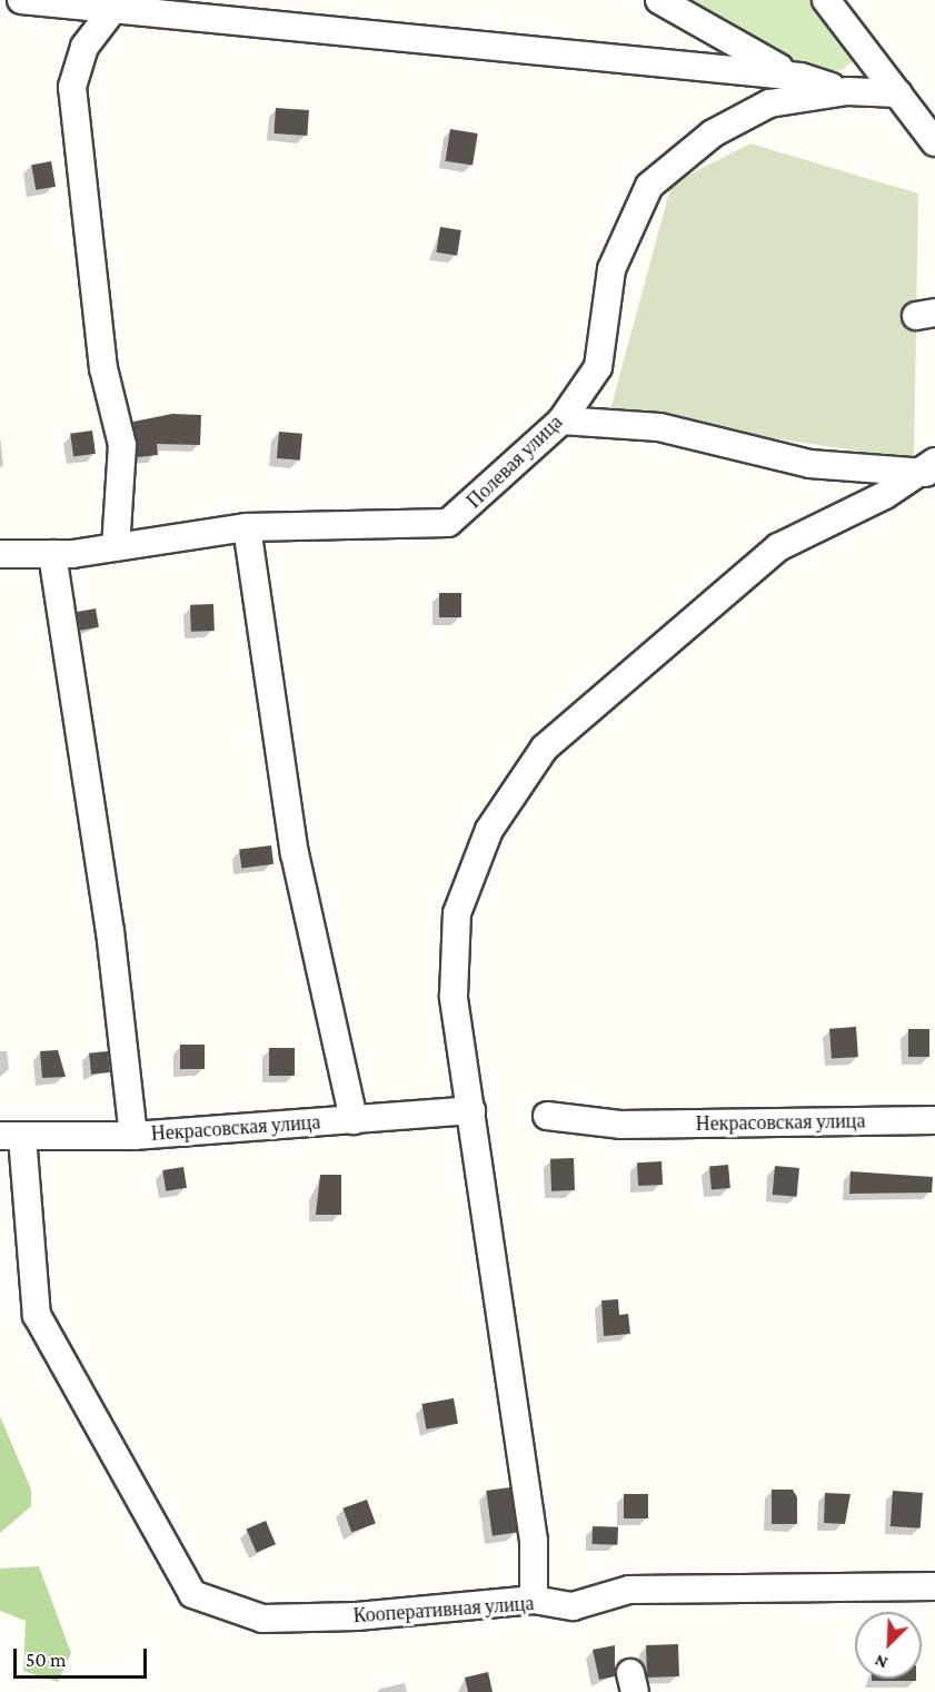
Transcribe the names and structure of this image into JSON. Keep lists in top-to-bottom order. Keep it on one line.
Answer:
{"streets":{"street":["Полевая улица","Некрасовская улица","Кооперативная улица"]},"crossings":[["Некрасовская улица","Кооперативная улица"]],"scale_bar":"50 m","north":"bottom left"}
